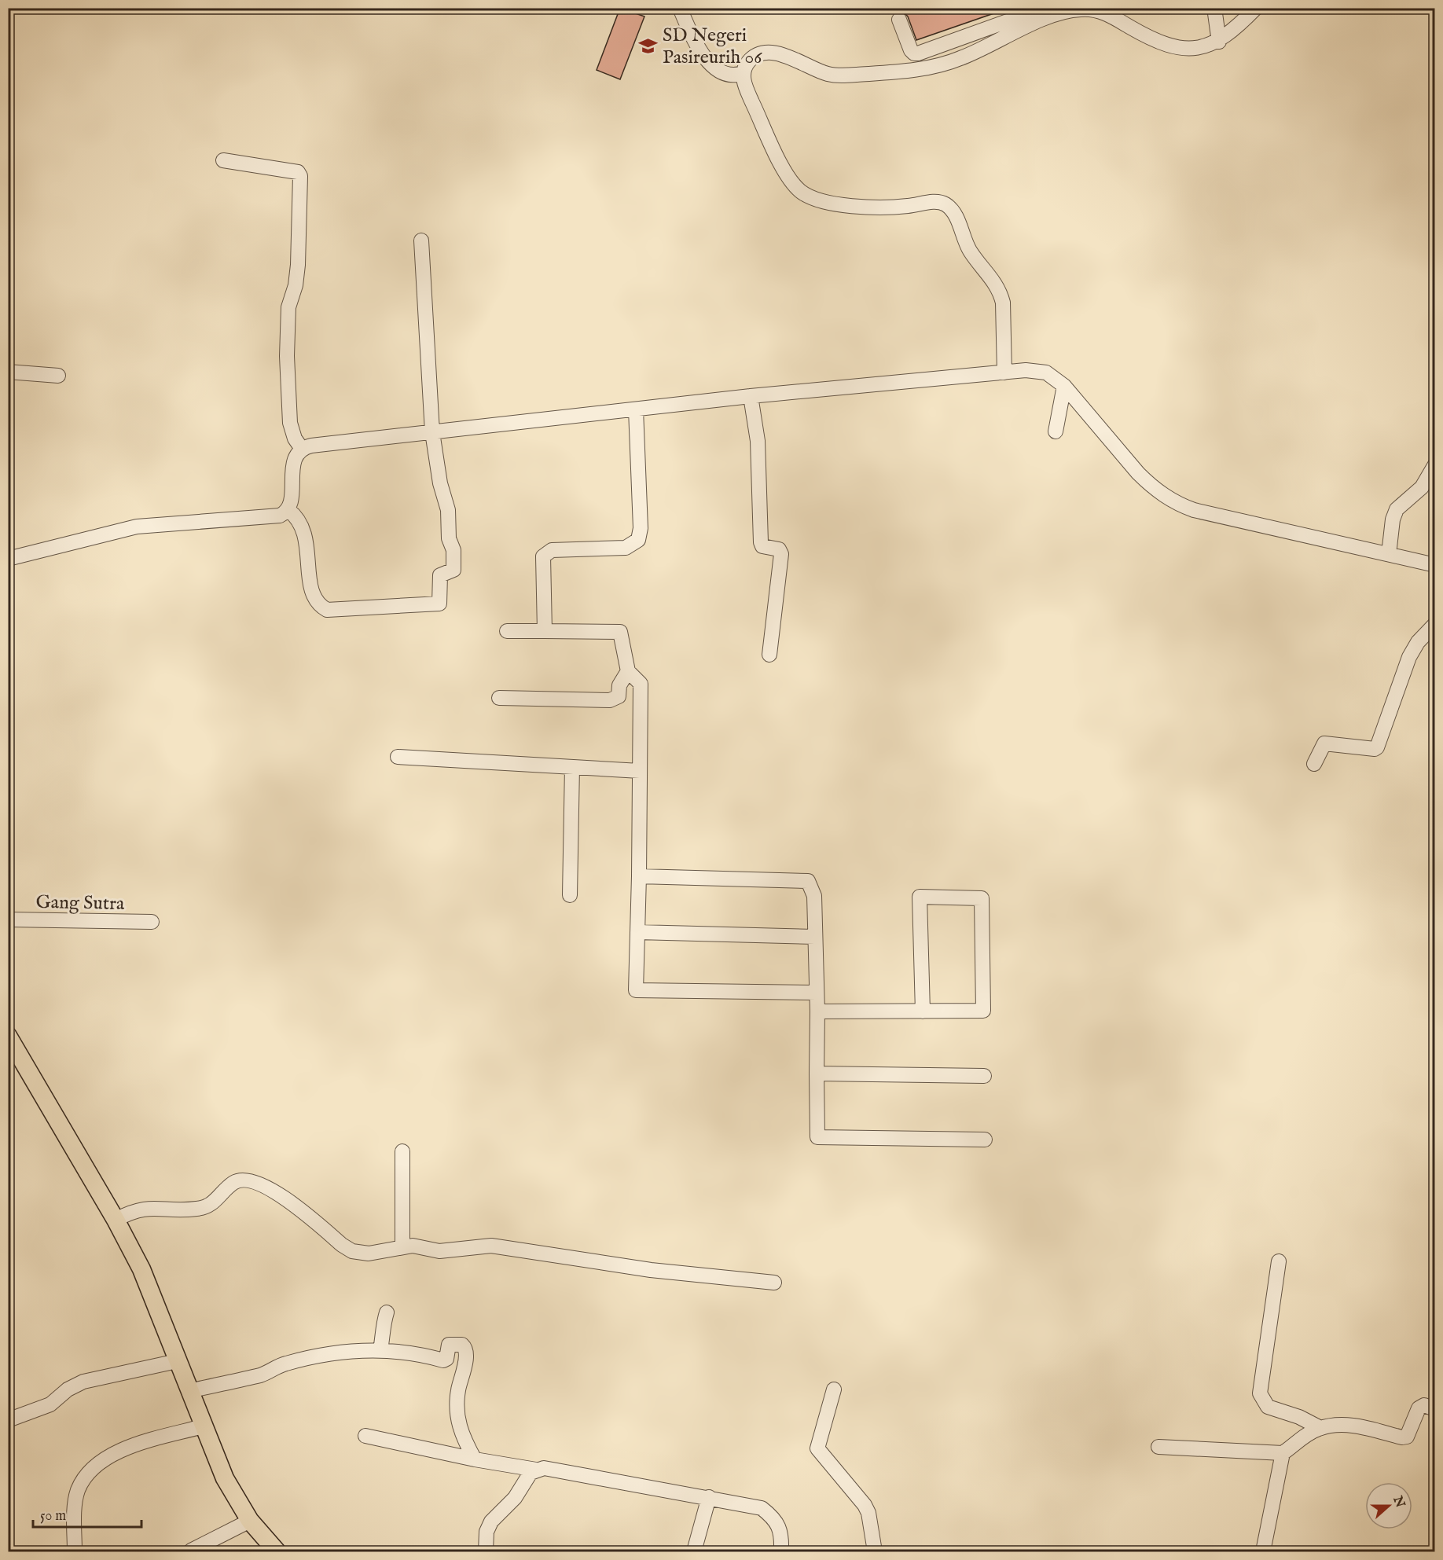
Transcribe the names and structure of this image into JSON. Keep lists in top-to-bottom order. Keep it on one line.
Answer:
{"streets":{"street":["Gang Sutra"]},"places":{"school or university":["SD Negeri Pasireurih 06"]},"scale_bar":"50 m","north":"right"}
